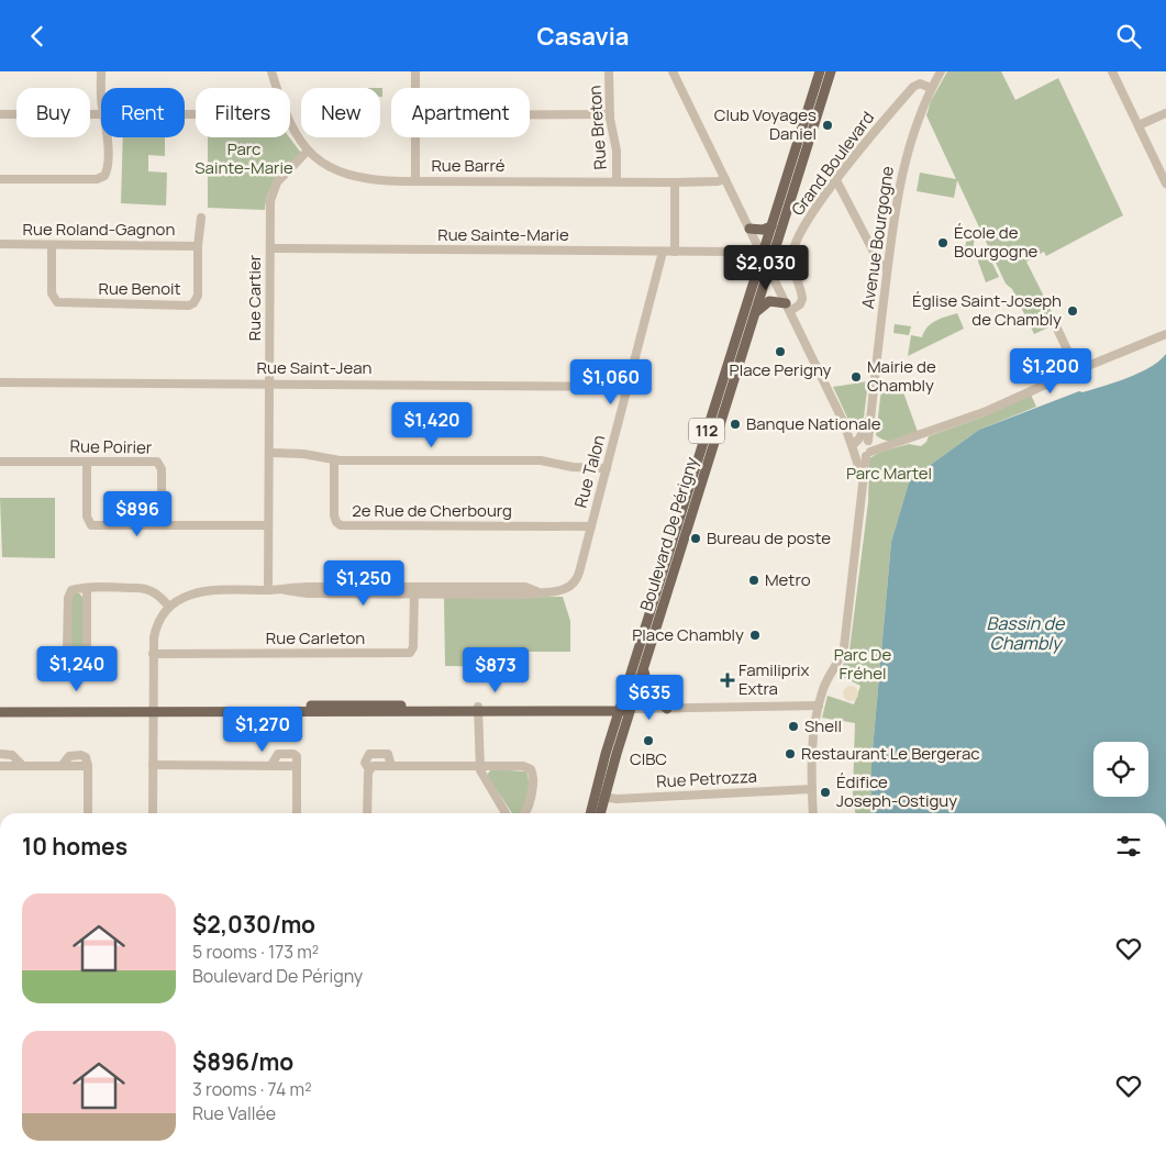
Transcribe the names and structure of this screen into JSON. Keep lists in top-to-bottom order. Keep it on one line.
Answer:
{"streets":{"main road":["112","Boulevard De Périgny"],"street":["Rue Breton","Grand Boulevard","Rue Barré","Rue Roland-Gagnon","Rue Sainte-Marie","Avenue Bourgogne","Rue Benoit","Rue Cartier","Rue Saint-Jean","Rue Poirier","Rue Talon","2e Rue de Cherbourg","Rue Carleton","Rue Petrozza"]},"crossings":[["Rue Breton","Rue Barré"],["Grand Boulevard","Avenue Bourgogne"],["Rue Barré","Rue Cartier"],["Rue Roland-Gagnon","Rue Benoit"],["Rue Sainte-Marie","Rue Cartier"],["Rue Sainte-Marie","Rue Talon"],["Avenue Bourgogne","Rue Petrozza"],["Rue Cartier","Rue Saint-Jean"],["Rue Saint-Jean","Rue Talon"],["Rue Talon","2e Rue de Cherbourg"],["Rue Talon","Rue Carleton"],["Boulevard De Périgny","Rue Petrozza"]],"water":["Bassin de Chambly"],"parks":["Parc Sainte-Marie","Parc Martel","Parc De Fréhel"],"places":{"other":["Club Voyages Daniel","École de Bourgogne","Église Saint-Joseph de Chambly","Place Perigny","Mairie de Chambly","Banque Nationale","Bureau de poste","Metro","Place Chambly","Shell","CIBC","Restaurant Le Bergerac","Édifice Joseph-Ostiguy"],"health":["Familiprix Extra"]},"page":{"header":"Casavia","chip":["Buy","Rent","Filters","New","Apartment"],"price":["$2,030","$1,200","$1,060","$1,420","$896","$1,250","$1,240","$873","$635","$1,270"],"heading":"10 homes","list":[{"name":"$2,030/mo","note":"5 rooms · 173 m² · Boulevard De Périgny"},{"name":"$896/mo","note":"3 rooms · 74 m² · Rue Vallée"}]}}
